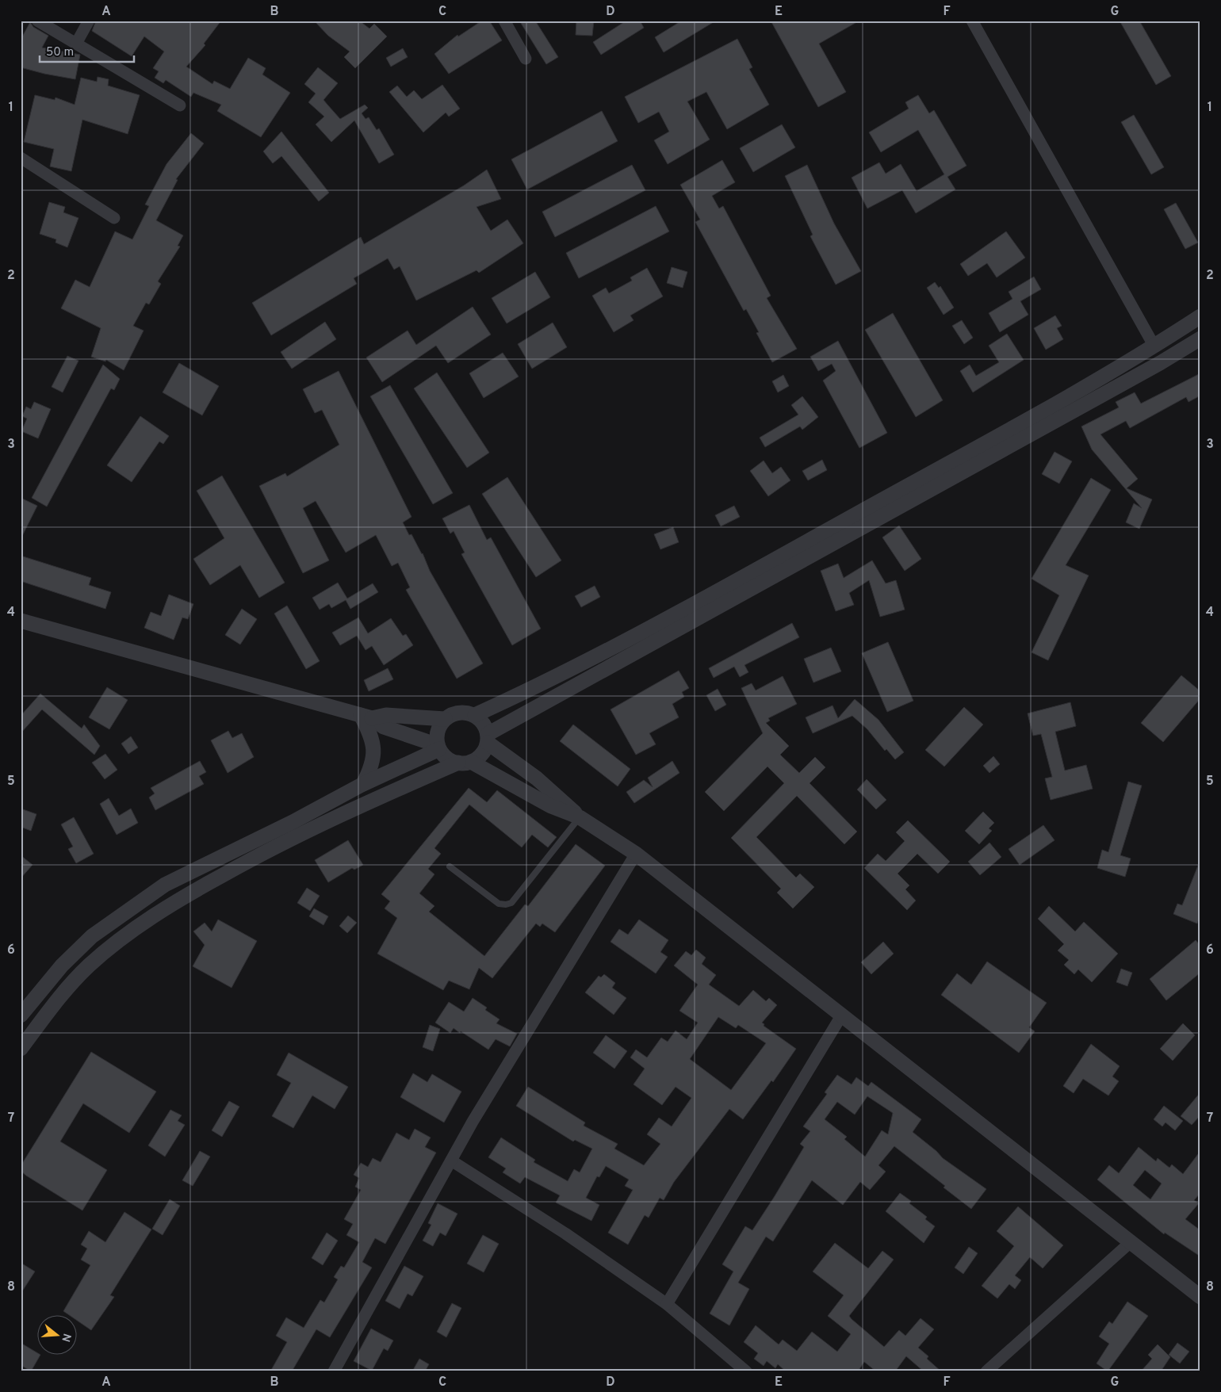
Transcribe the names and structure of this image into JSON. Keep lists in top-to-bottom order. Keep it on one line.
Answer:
{"scale_bar":"50 m","north":"right","grid":{"columns":["A","B","C","D","E","F","G"],"rows":["1","2","3","4","5","6","7","8"]}}
